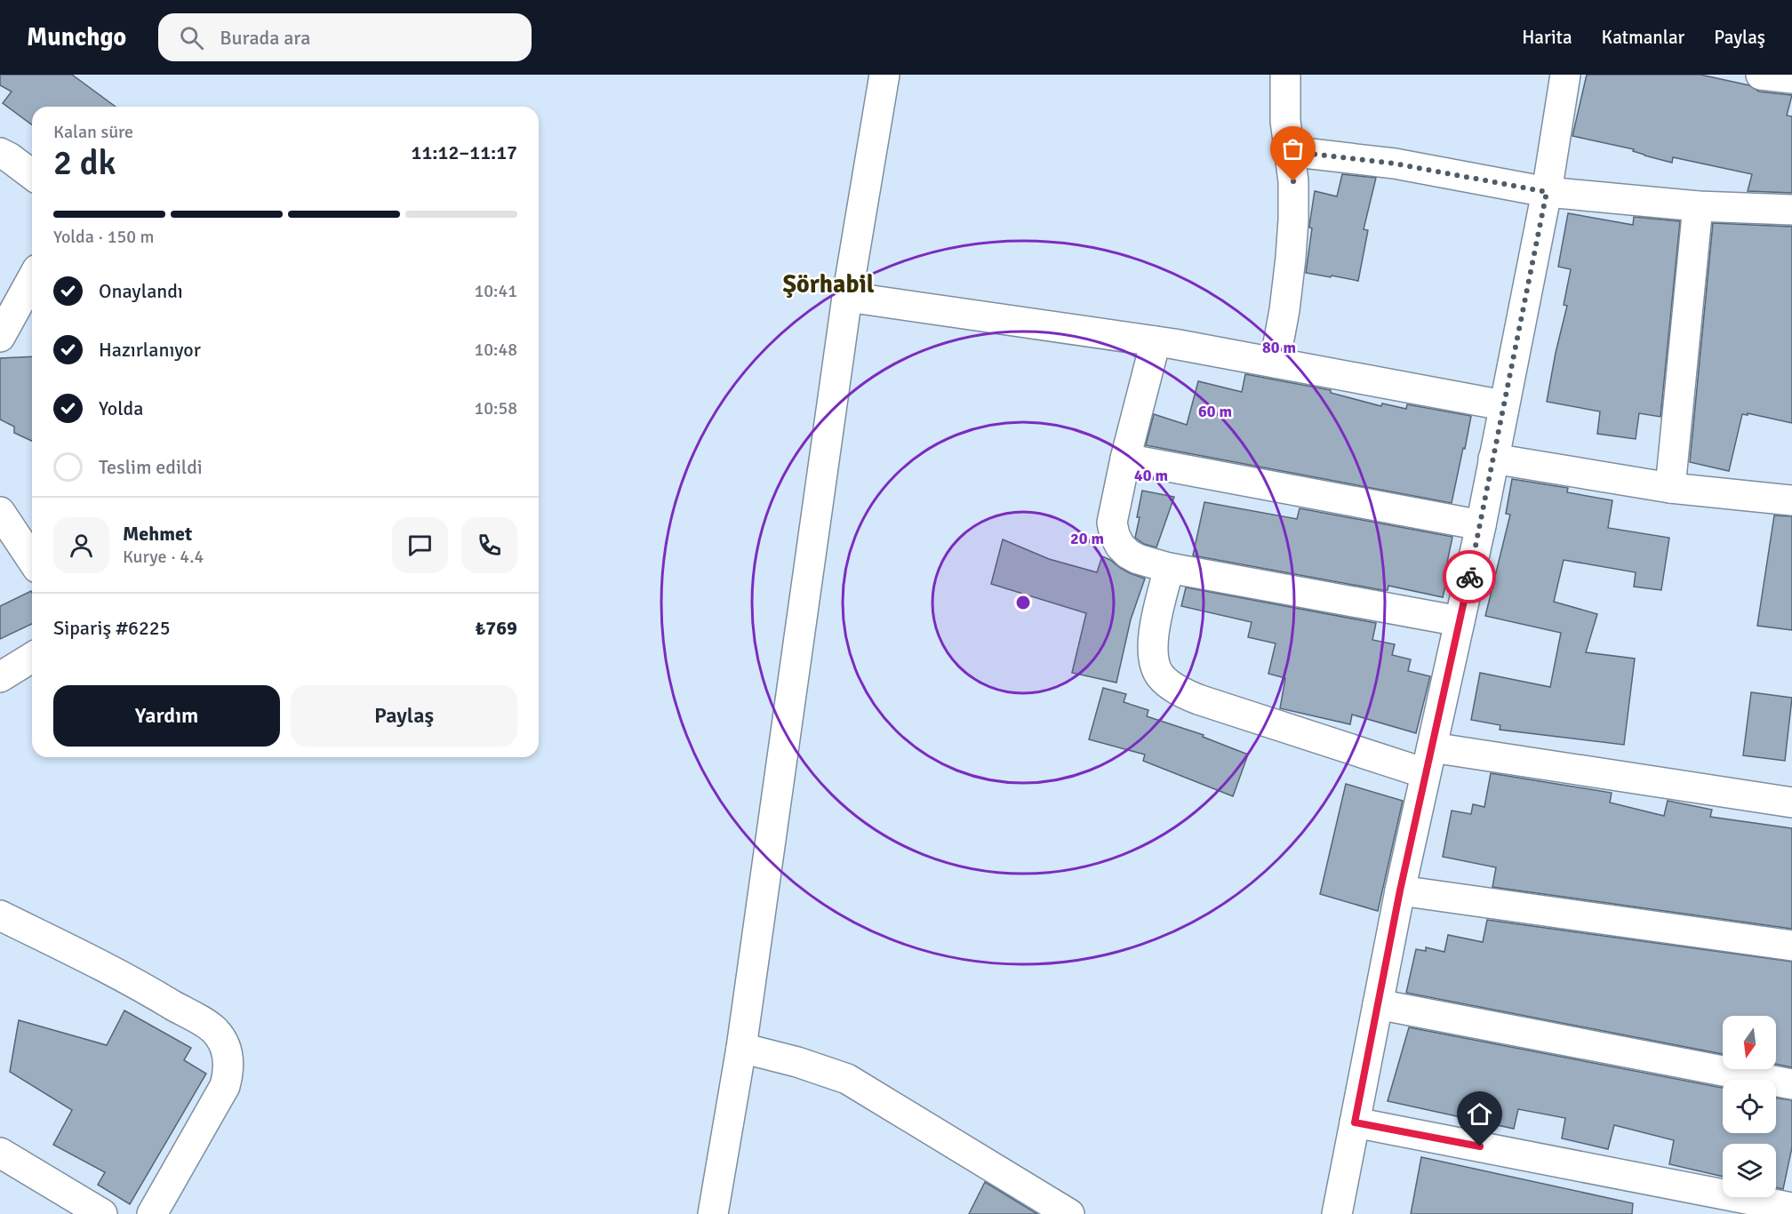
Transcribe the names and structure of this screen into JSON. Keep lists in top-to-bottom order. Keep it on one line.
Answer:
{"districts":["Şörhabil"],"north":"bottom","page":{"header":"Munchgo","search":"Burada ara","nav":["Harita","Katmanlar","Paylaş"],"heading":["2 dk","Kalan süre","11:12–11:17"],"panel":["Mehmet","Kurye · 4.4","Sipariş #6225","₺769"],"bar":"Yolda · 150 m","list":[["Onaylandı","10:41"],["Hazırlanıyor","10:48"],["Yolda","10:58"],"Teslim edildi"],"buttons":["Yardım","Paylaş"]},"rings":["80 m","60 m","40 m","20 m"]}
